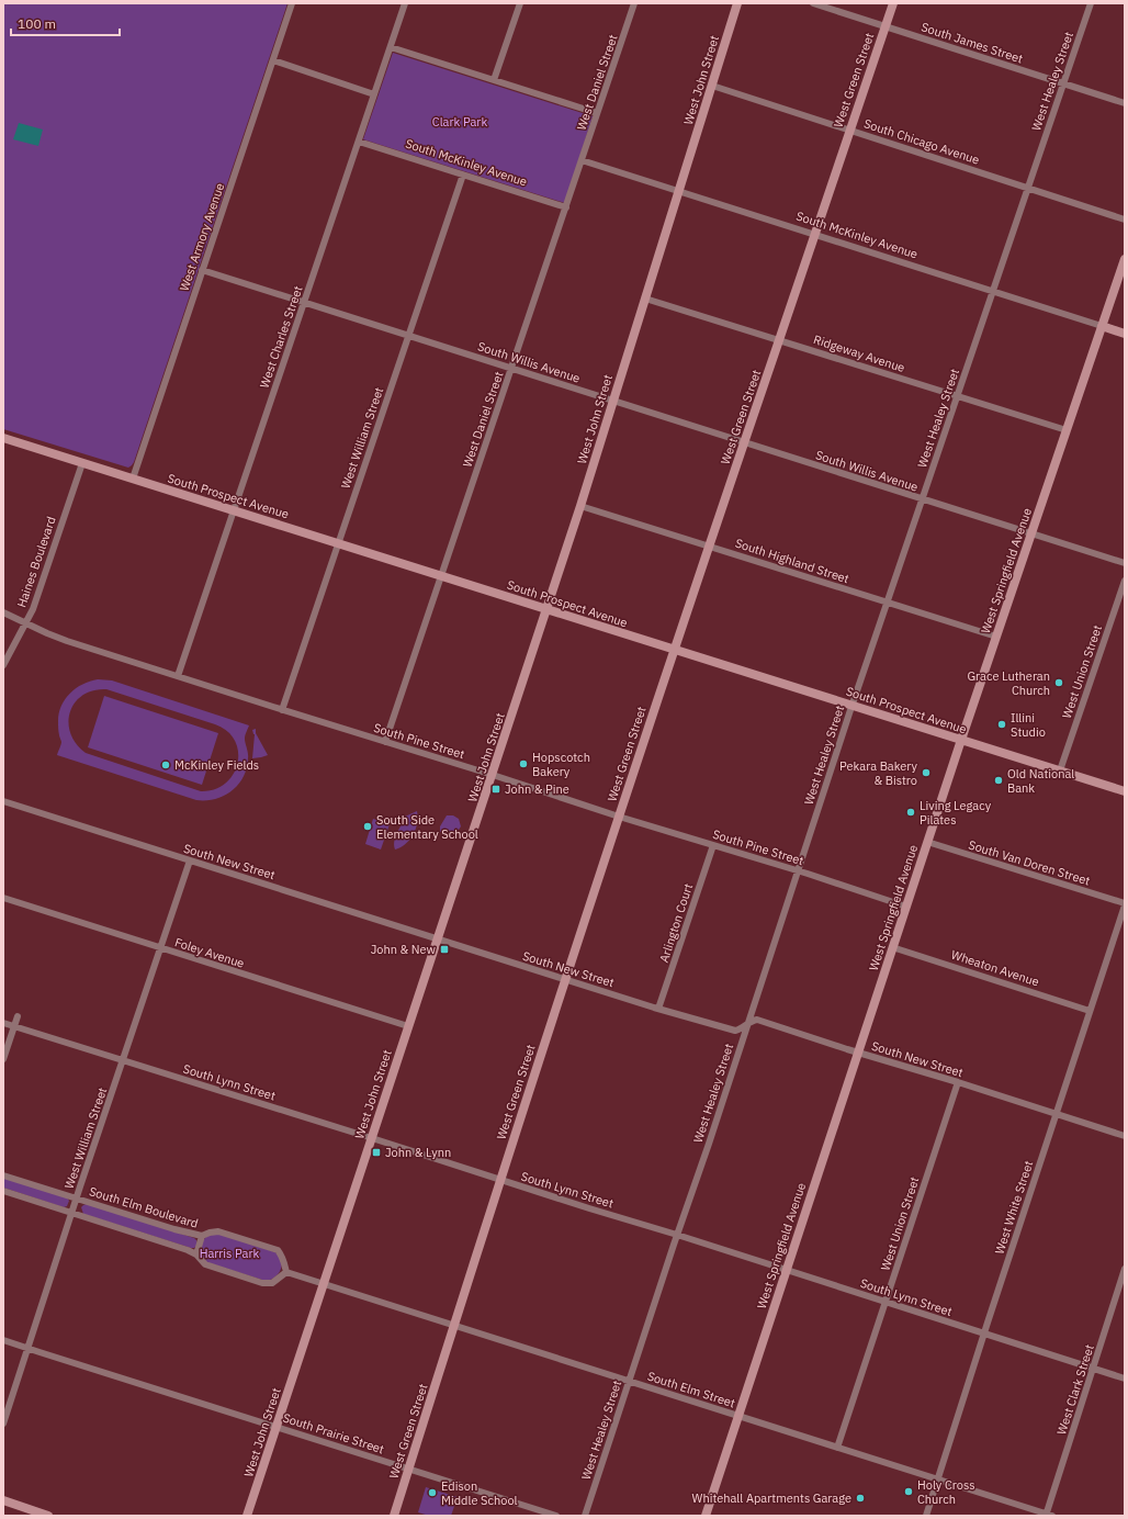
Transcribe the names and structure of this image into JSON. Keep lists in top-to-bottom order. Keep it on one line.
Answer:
{"streets":{"street":["South James Street","West John Street","West Green Street","West Healey Street","West Daniel Street","South Chicago Avenue","South McKinley Avenue","West Armory Avenue","West Charles Street","Ridgeway Avenue","South Willis Avenue","West William Street","South Prospect Avenue","South Highland Street","Haines Boulevard","West Springfield Avenue","West Union Street","South Pine Street","South New Street","South Van Doren Street","Arlington Court","Foley Avenue","Wheaton Avenue","South Lynn Street","South Elm Boulevard","West White Street","South Elm Street","West Clark Street","South Prairie Street"]},"crossings":[["South James Street","West Green Street"],["South James Street","West Healey Street"],["West John Street","South Chicago Avenue"],["West John Street","South McKinley Avenue"],["West John Street","Ridgeway Avenue"],["West John Street","South Willis Avenue"],["West John Street","South Prospect Avenue"],["West John Street","South Highland Street"],["West John Street","South Pine Street"],["West John Street","South New Street"],["West John Street","Foley Avenue"],["West John Street","South Lynn Street"],["West John Street","South Elm Street"],["West John Street","South Prairie Street"],["West Green Street","South Chicago Avenue"],["West Green Street","South McKinley Avenue"],["West Green Street","Ridgeway Avenue"],["West Green Street","South Willis Avenue"],["West Green Street","South Prospect Avenue"],["West Green Street","South Highland Street"],["West Green Street","South Pine Street"],["West Green Street","South New Street"],["West Green Street","South Lynn Street"],["West Green Street","South Elm Street"],["West Green Street","South Prairie Street"],["West Healey Street","South Chicago Avenue"],["West Healey Street","South McKinley Avenue"],["West Healey Street","Ridgeway Avenue"],["West Healey Street","South Willis Avenue"],["West Healey Street","South Prospect Avenue"],["West Healey Street","South Highland Street"],["West Healey Street","South Pine Street"],["West Healey Street","South New Street"],["West Healey Street","South Lynn Street"],["West Healey Street","South Elm Street"],["West Daniel Street","South McKinley Avenue"],["West Daniel Street","South Willis Avenue"],["West Daniel Street","South Prospect Avenue"],["West Daniel Street","South Pine Street"],["South McKinley Avenue","West Charles Street"],["South McKinley Avenue","West William Street"],["South McKinley Avenue","West Springfield Avenue"],["West Armory Avenue","South Willis Avenue"],["West Armory Avenue","South Prospect Avenue"],["West Charles Street","South Willis Avenue"],["West Charles Street","South Prospect Avenue"],["West Charles Street","South Pine Street"],["Ridgeway Avenue","West Springfield Avenue"],["South Willis Avenue","West William Street"],["South Willis Avenue","West Springfield Avenue"],["West William Street","South Prospect Avenue"],["West William Street","South Pine Street"],["West William Street","South New Street"],["West William Street","Foley Avenue"],["West William Street","South Lynn Street"],["West William Street","South Elm Boulevard"],["West William Street","South Prairie Street"],["South Prospect Avenue","Haines Boulevard"],["South Prospect Avenue","West Springfield Avenue"],["South Prospect Avenue","West Union Street"],["South Highland Street","West Springfield Avenue"],["Haines Boulevard","South Pine Street"],["West Springfield Avenue","South Pine Street"],["West Springfield Avenue","South New Street"],["West Springfield Avenue","South Van Doren Street"],["West Springfield Avenue","Wheaton Avenue"],["West Springfield Avenue","South Lynn Street"],["West Springfield Avenue","South Elm Street"],["West Union Street","South New Street"],["West Union Street","South Lynn Street"],["West Union Street","South Elm Street"],["South Pine Street","Arlington Court"],["South New Street","Arlington Court"],["South New Street","West White Street"],["South Van Doren Street","West White Street"],["Wheaton Avenue","West White Street"],["South Lynn Street","West White Street"],["South Lynn Street","West Clark Street"],["West White Street","South Elm Street"],["South Elm Street","West Clark Street"]],"parks":["Clark Park","Harris Park"],"places":{"other":["Grace Lutheran Church","Illini Studio","Hopscotch Bakery","McKinley Fields","Pekara Bakery & Bistro","Old National Bank","Living Legacy Pilates","South Side Elementary School","Holy Cross Church","Edison Middle School","Whitehall Apartments Garage"],"transit":["John & Pine","John & New","John & Lynn"]},"scale_bar":"100 m"}
